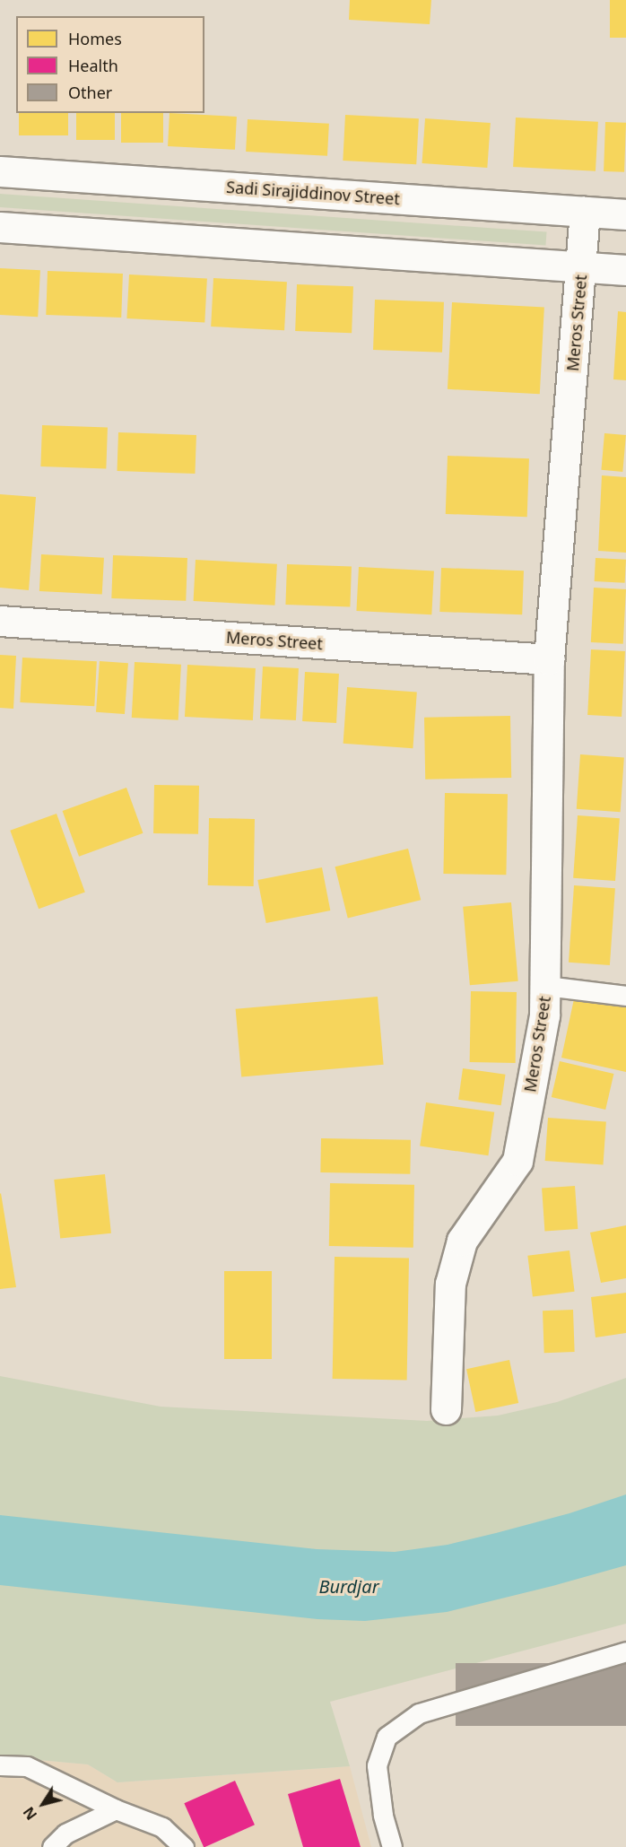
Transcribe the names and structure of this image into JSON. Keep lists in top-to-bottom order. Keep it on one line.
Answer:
{"streets":{"street":["Sadi Sirajiddinov Street","Meros Street"]},"crossings":[["Sadi Sirajiddinov Street","Meros Street"]],"water":["Burdjar"],"legend":["Homes","Health","Other"],"north":"bottom left"}
